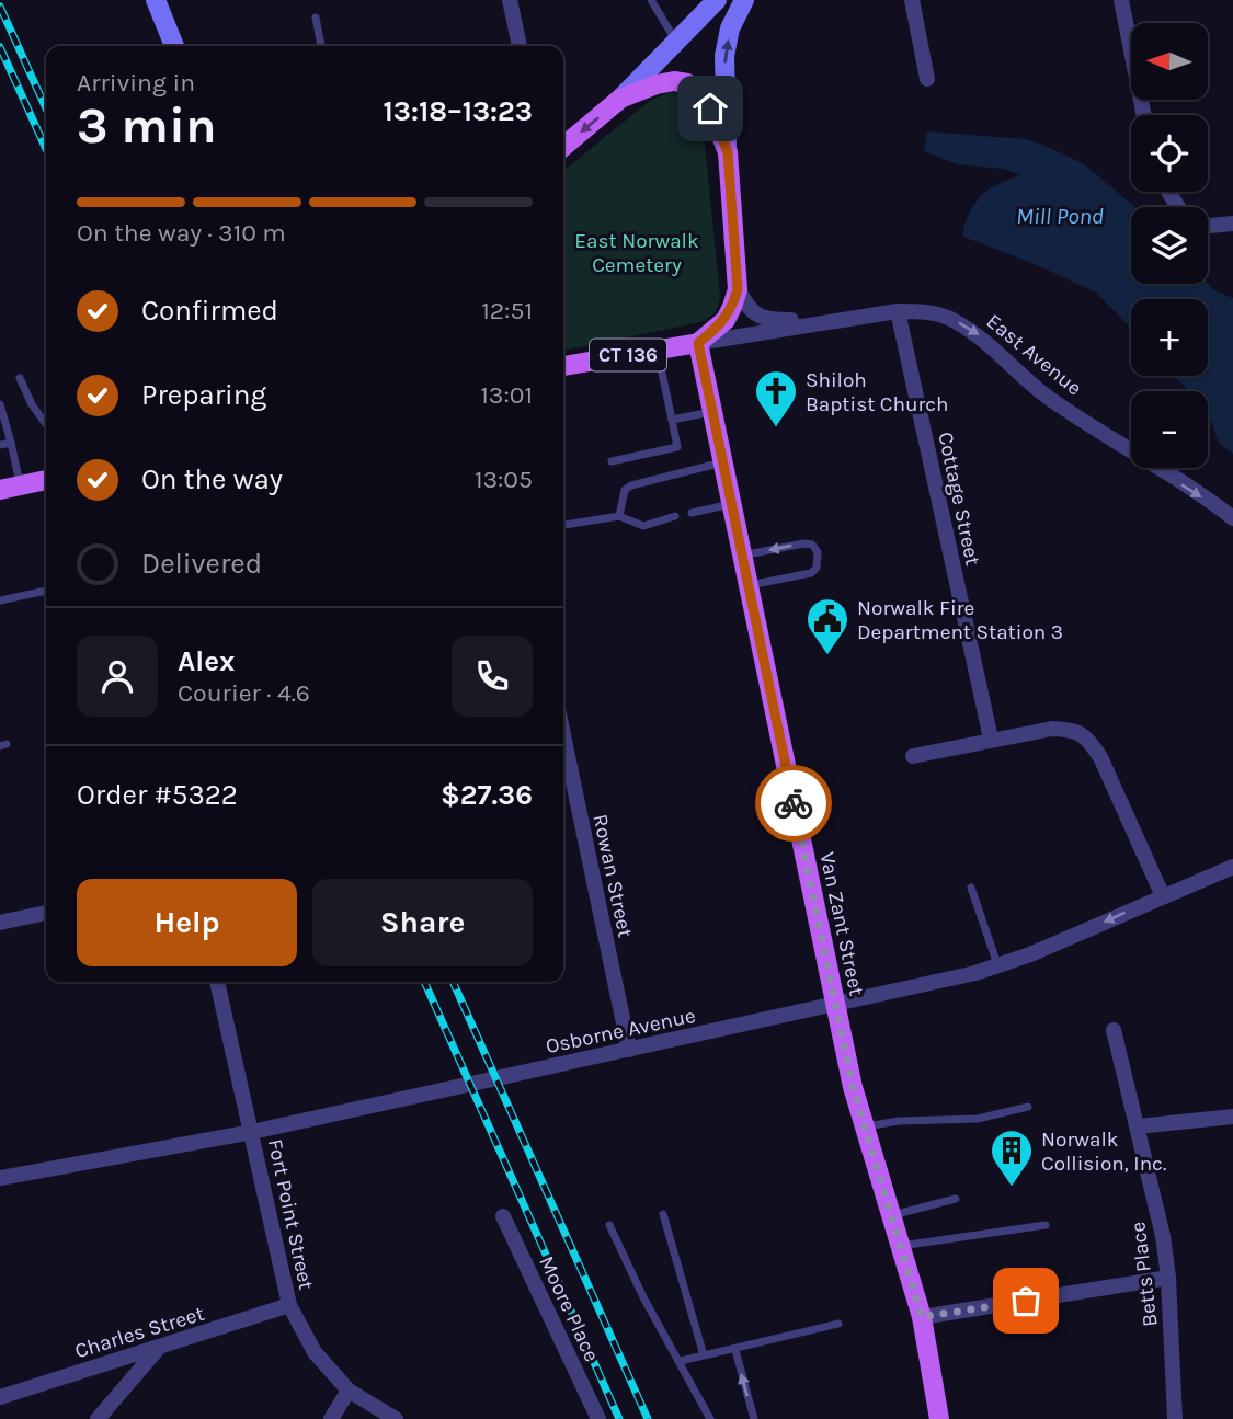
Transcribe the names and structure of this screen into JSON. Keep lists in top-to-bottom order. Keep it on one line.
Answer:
{"streets":{"main road":["East Avenue","CT 136","Van Zant Street"],"street":["Cottage Street","Rowan Street","Osborne Avenue","Fort Point Street","Betts Place","Moore Place","Charles Street"]},"crossings":[["East Avenue","Cottage Street"],["East Avenue","Van Zant Street"],["Rowan Street","Osborne Avenue"],["Van Zant Street","Osborne Avenue"],["Osborne Avenue","Fort Point Street"],["Fort Point Street","Charles Street"]],"one_way":["East Avenue"],"water":["Mill Pond"],"parks":["East Norwalk Cemetery"],"places":{"church":["Shiloh Baptist Church"],"public building":["Norwalk Fire Department Station 3"],"building":["Norwalk Collision, Inc."]},"north":"left","page":{"map_buttons":["+","−"],"heading":["3 min","Arriving in","13:18–13:23"],"panel":["Alex","Courier · 4.6","Order #5322","$27.36"],"bar":"On the way · 310 m","list":[["Confirmed","12:51"],["Preparing","13:01"],["On the way","13:05"],"Delivered"],"buttons":["Help","Share"]}}
